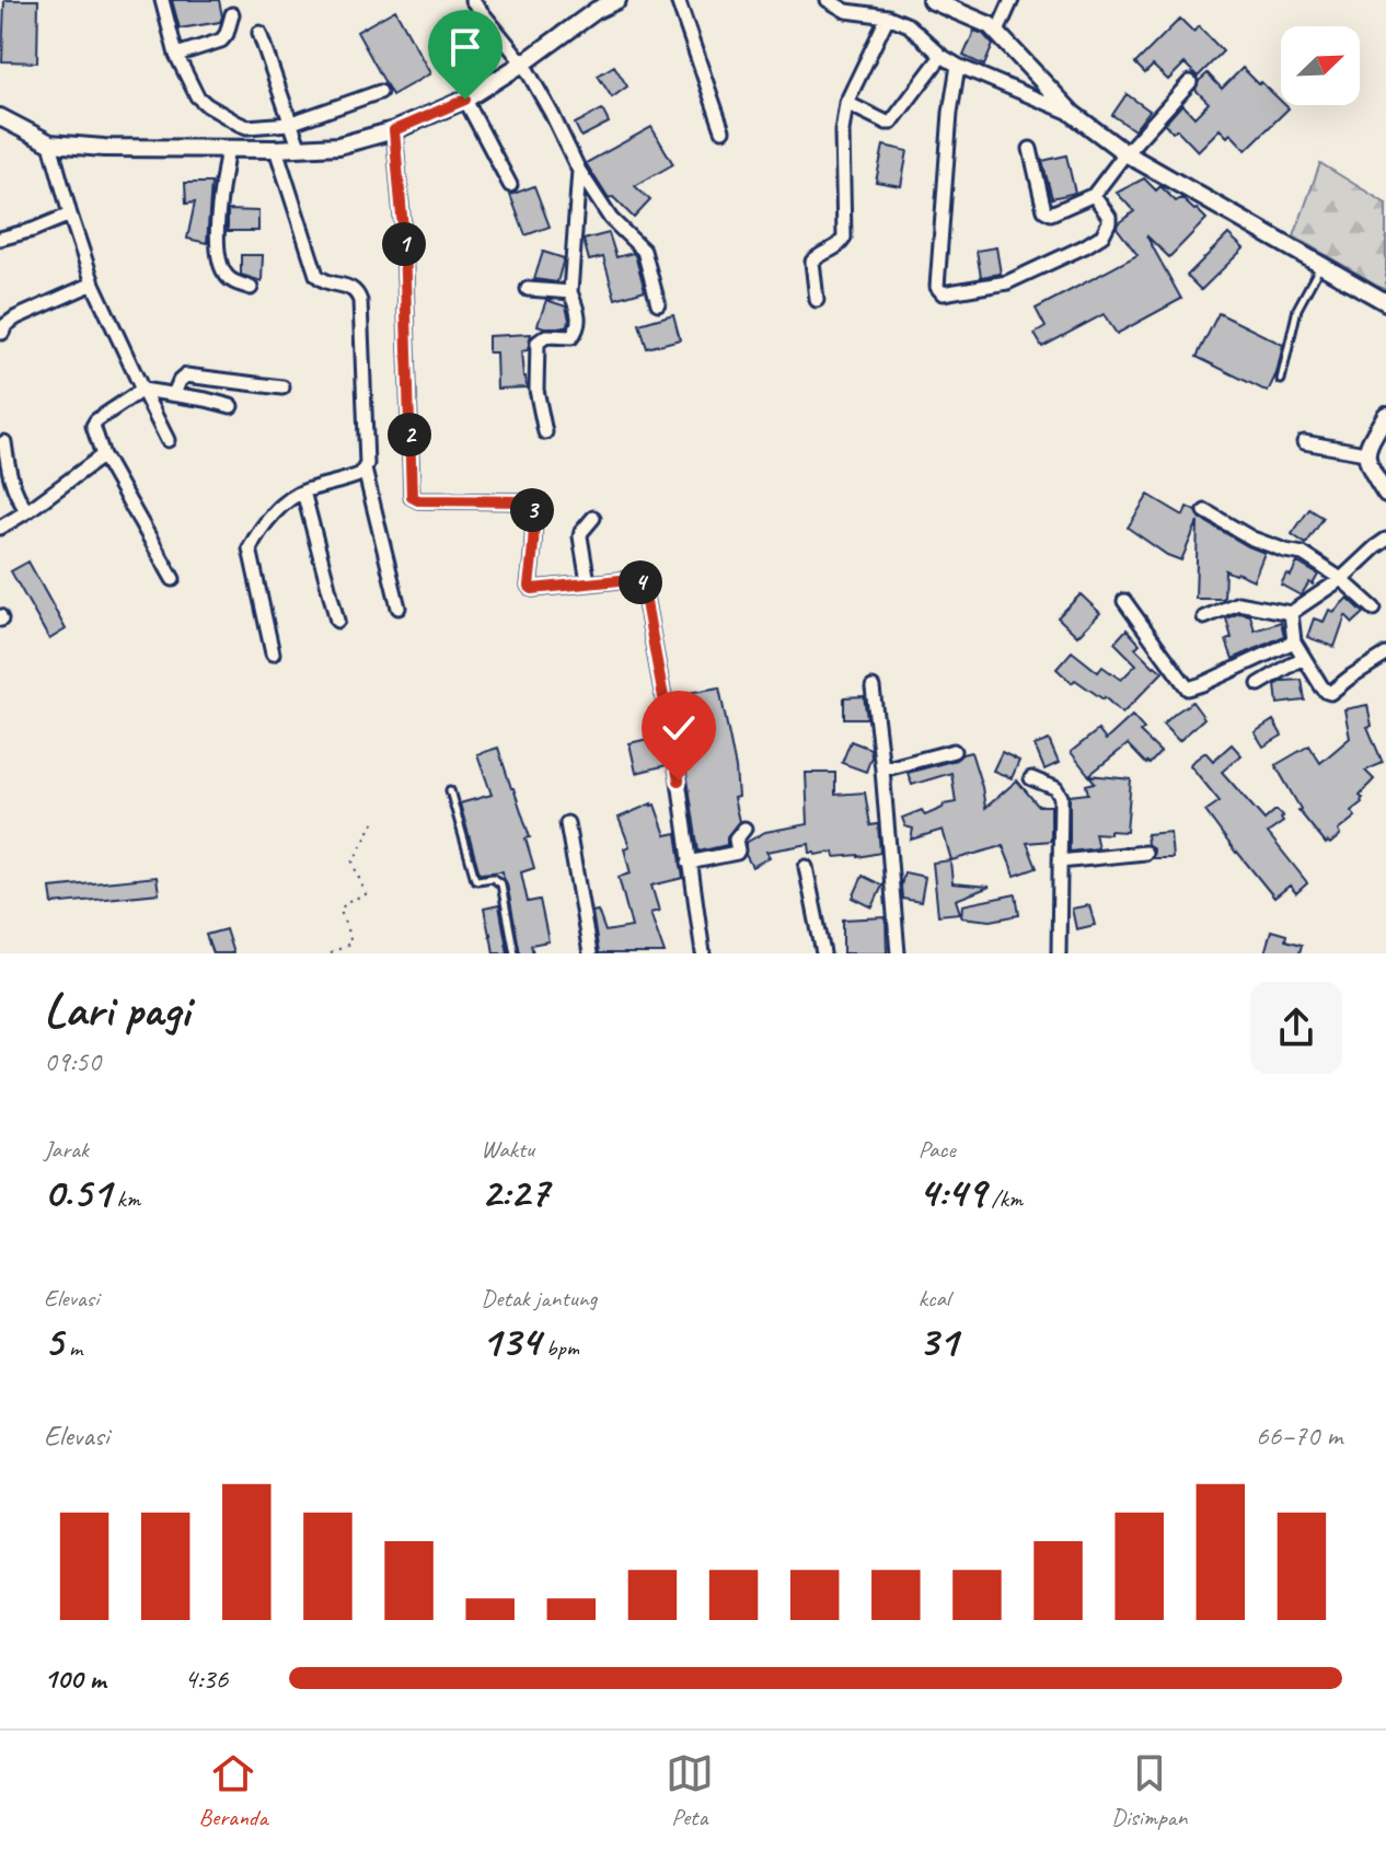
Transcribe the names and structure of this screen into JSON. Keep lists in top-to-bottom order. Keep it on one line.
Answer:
{"north":"top right","page":{"pins":["1","2","3","4"],"heading":["Lari pagi","09:50"],"stats":[["Jarak","0.51 km"],["Waktu","2:27"],["Pace","4:49 /km"],["Elevasi","5 m"],["Detak jantung","134 bpm"],["kcal","31"]],"chart":["Elevasi","66–70 m"],"list":[{"name":"100 m","note":"4:36"}],"tabs":["Beranda","Peta","Disimpan"]}}
